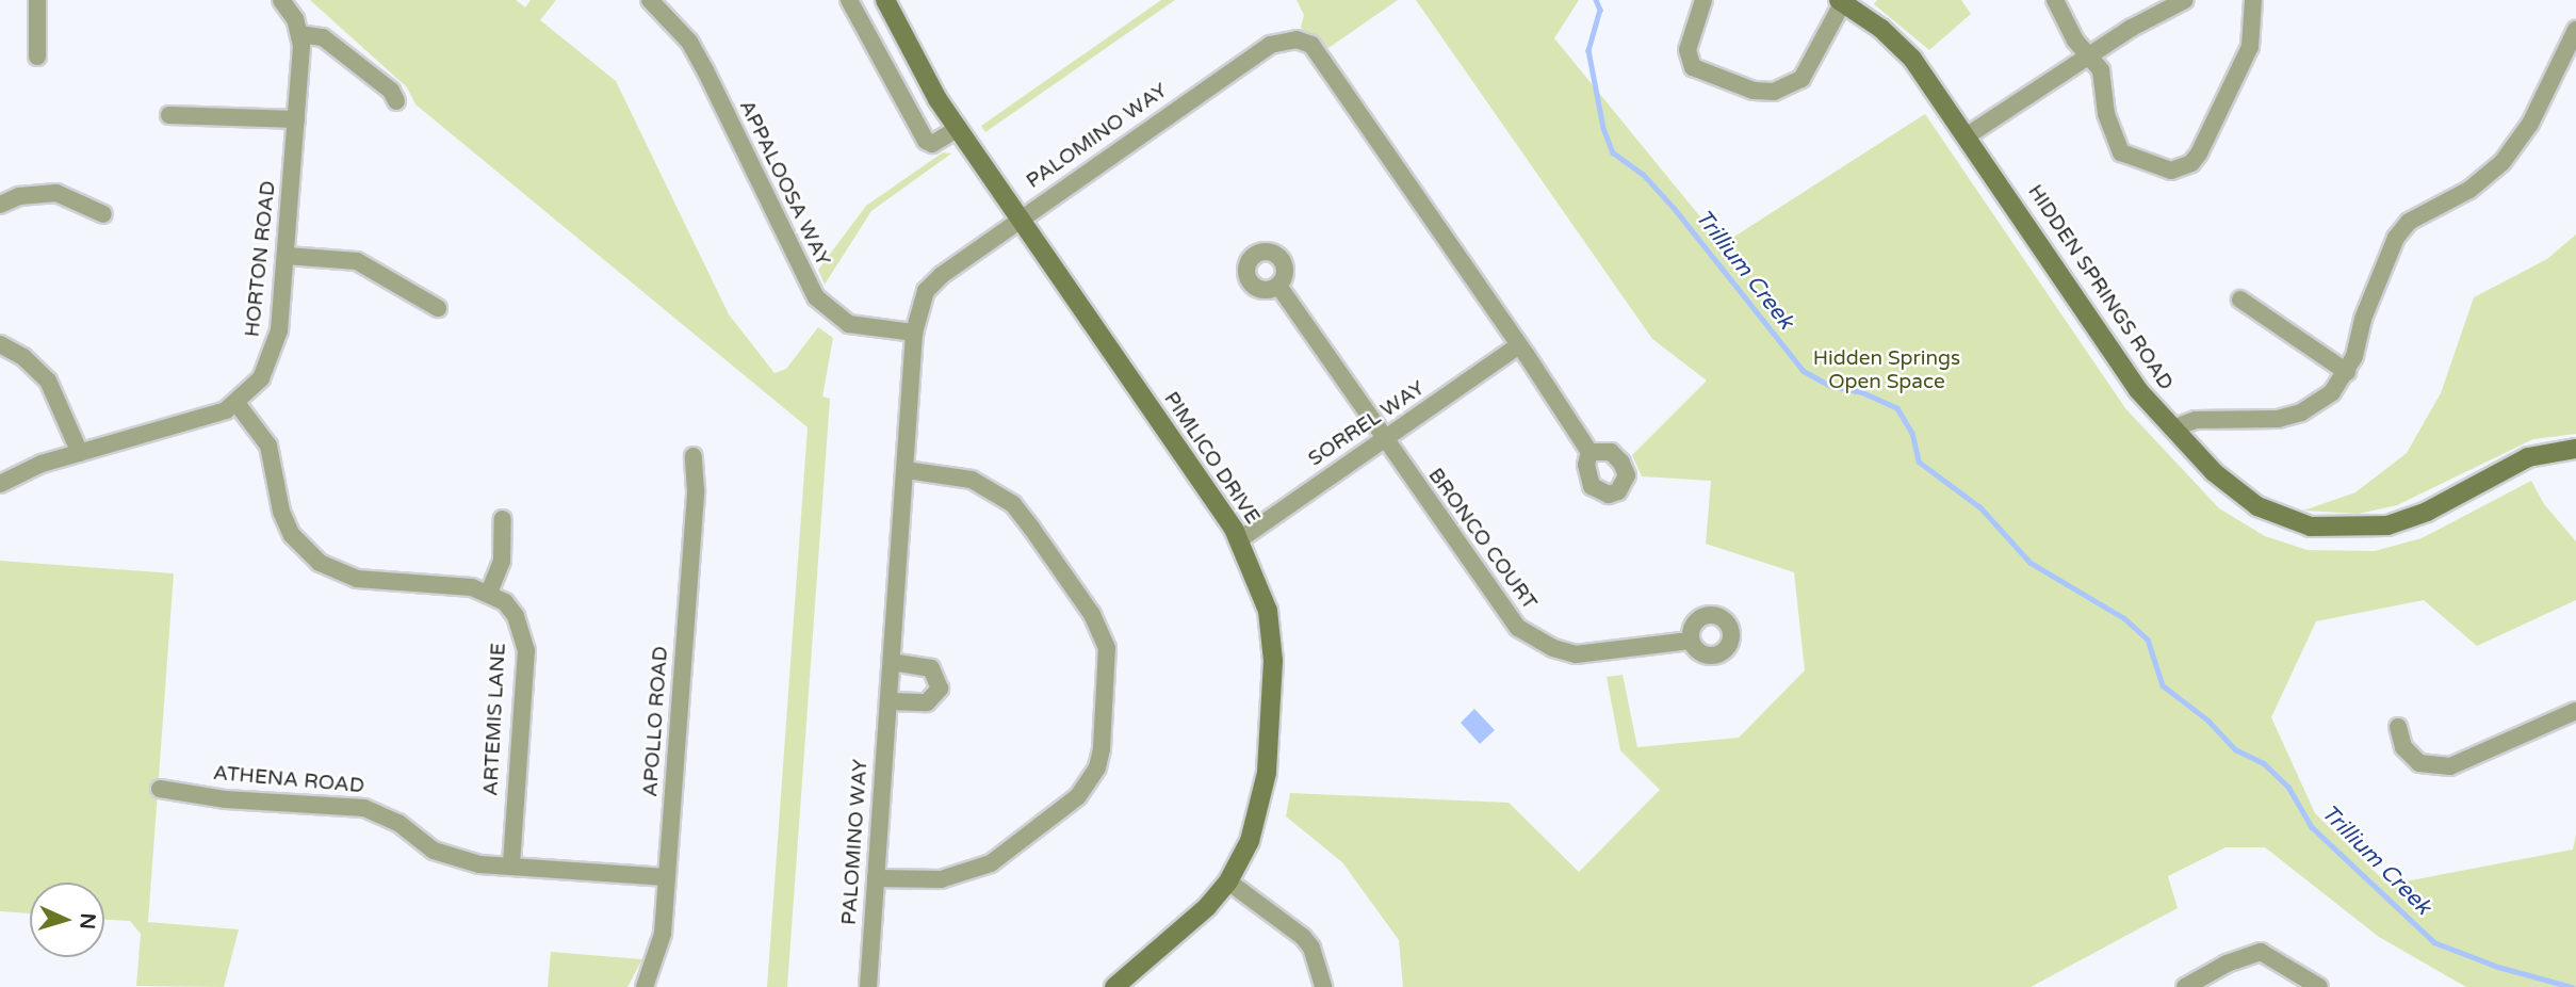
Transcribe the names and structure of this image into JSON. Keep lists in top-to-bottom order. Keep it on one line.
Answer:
{"streets":{"street":["PALOMINO WAY","APPALOOSA WAY","HORTON ROAD","HIDDEN SPRINGS ROAD","SORREL WAY","PIMLICO DRIVE","BRONCO COURT","ARTEMIS LANE","APOLLO ROAD","ATHENA ROAD"]},"crossings":[["PALOMINO WAY","APPALOOSA WAY"],["PALOMINO WAY","SORREL WAY"],["PALOMINO WAY","PIMLICO DRIVE"],["SORREL WAY","PIMLICO DRIVE"],["SORREL WAY","BRONCO COURT"],["ARTEMIS LANE","ATHENA ROAD"],["APOLLO ROAD","ATHENA ROAD"]],"water":["Trillium Creek"],"parks":["Hidden Springs Open Space"],"north":"right"}
